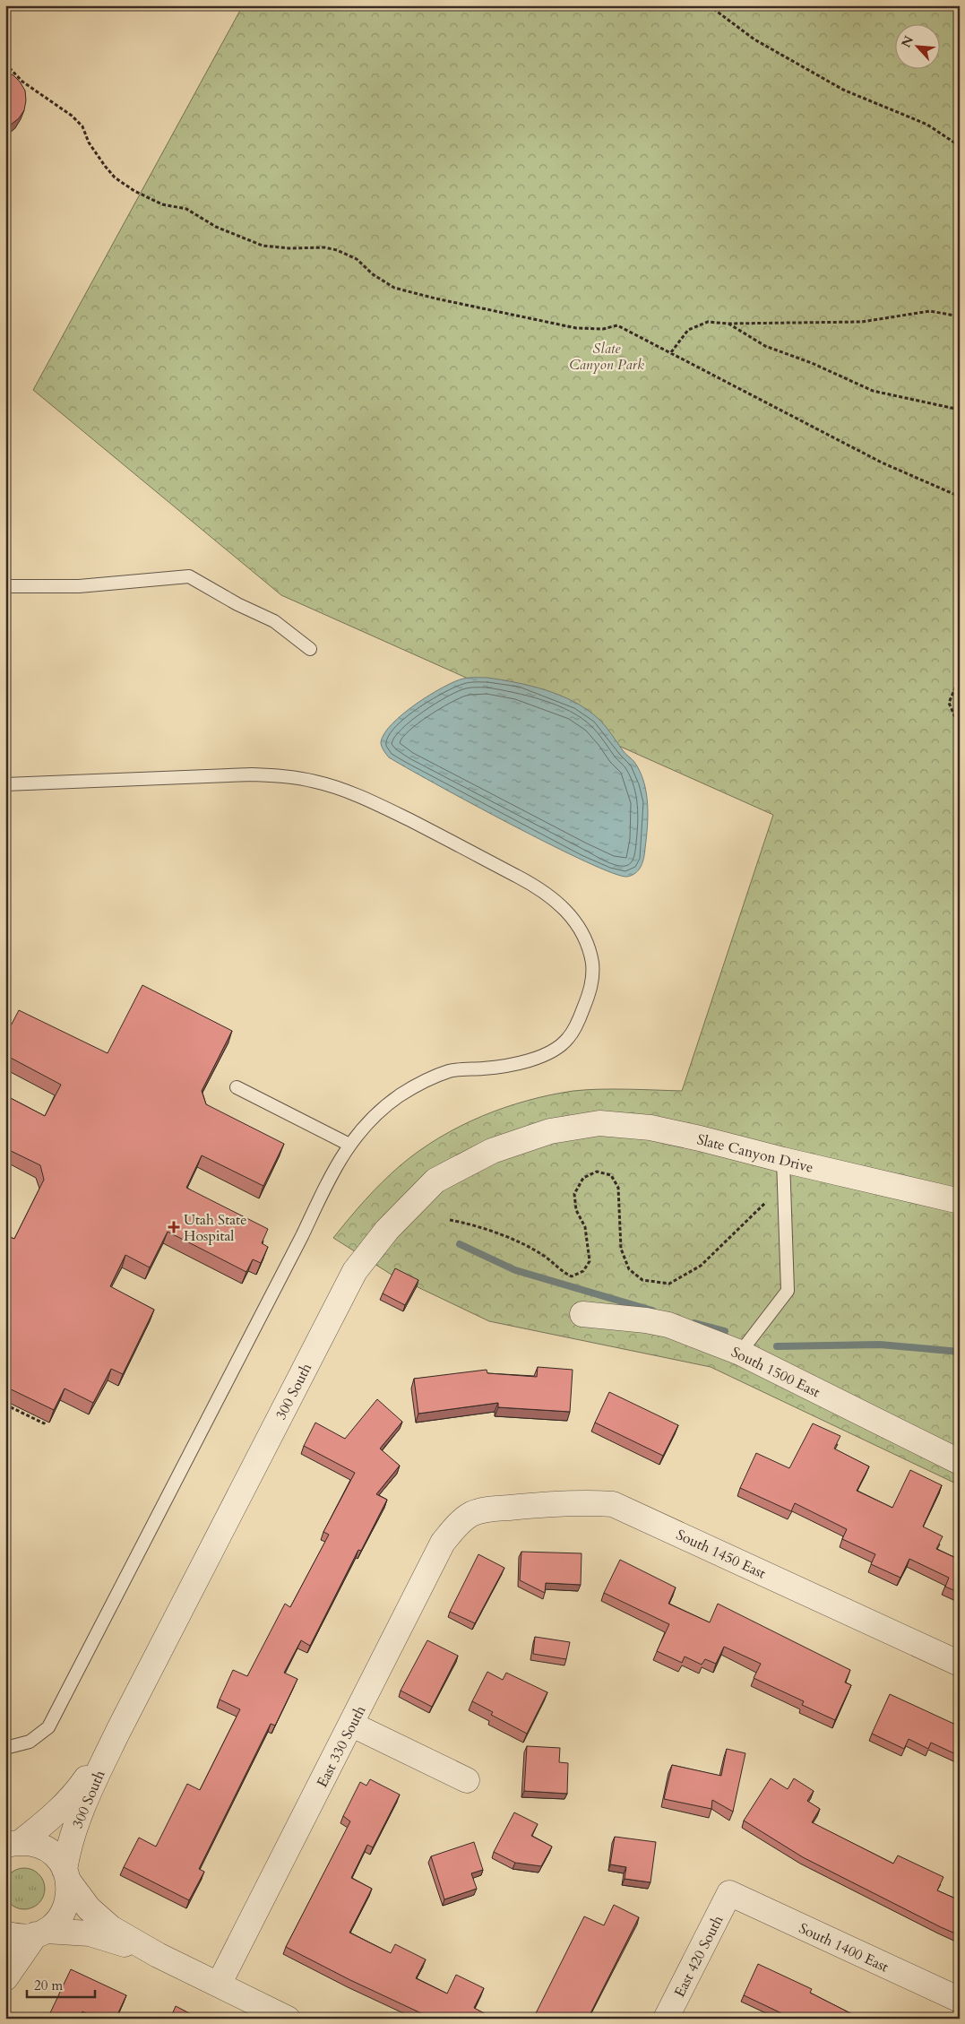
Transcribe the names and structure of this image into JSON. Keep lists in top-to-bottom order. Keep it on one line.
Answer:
{"streets":{"street":["Slate Canyon Drive","South 1500 East","300 South","South 1450 East","East 330 South","South 1400 East","East 420 South"]},"crossings":[["Slate Canyon Drive","300 South"],["South 1450 East","East 330 South"],["South 1400 East","East 420 South"]],"parks":["Slate Canyon Park"],"places":{"health":["Utah State Hospital"]},"scale_bar":"20 m","north":"top left"}
